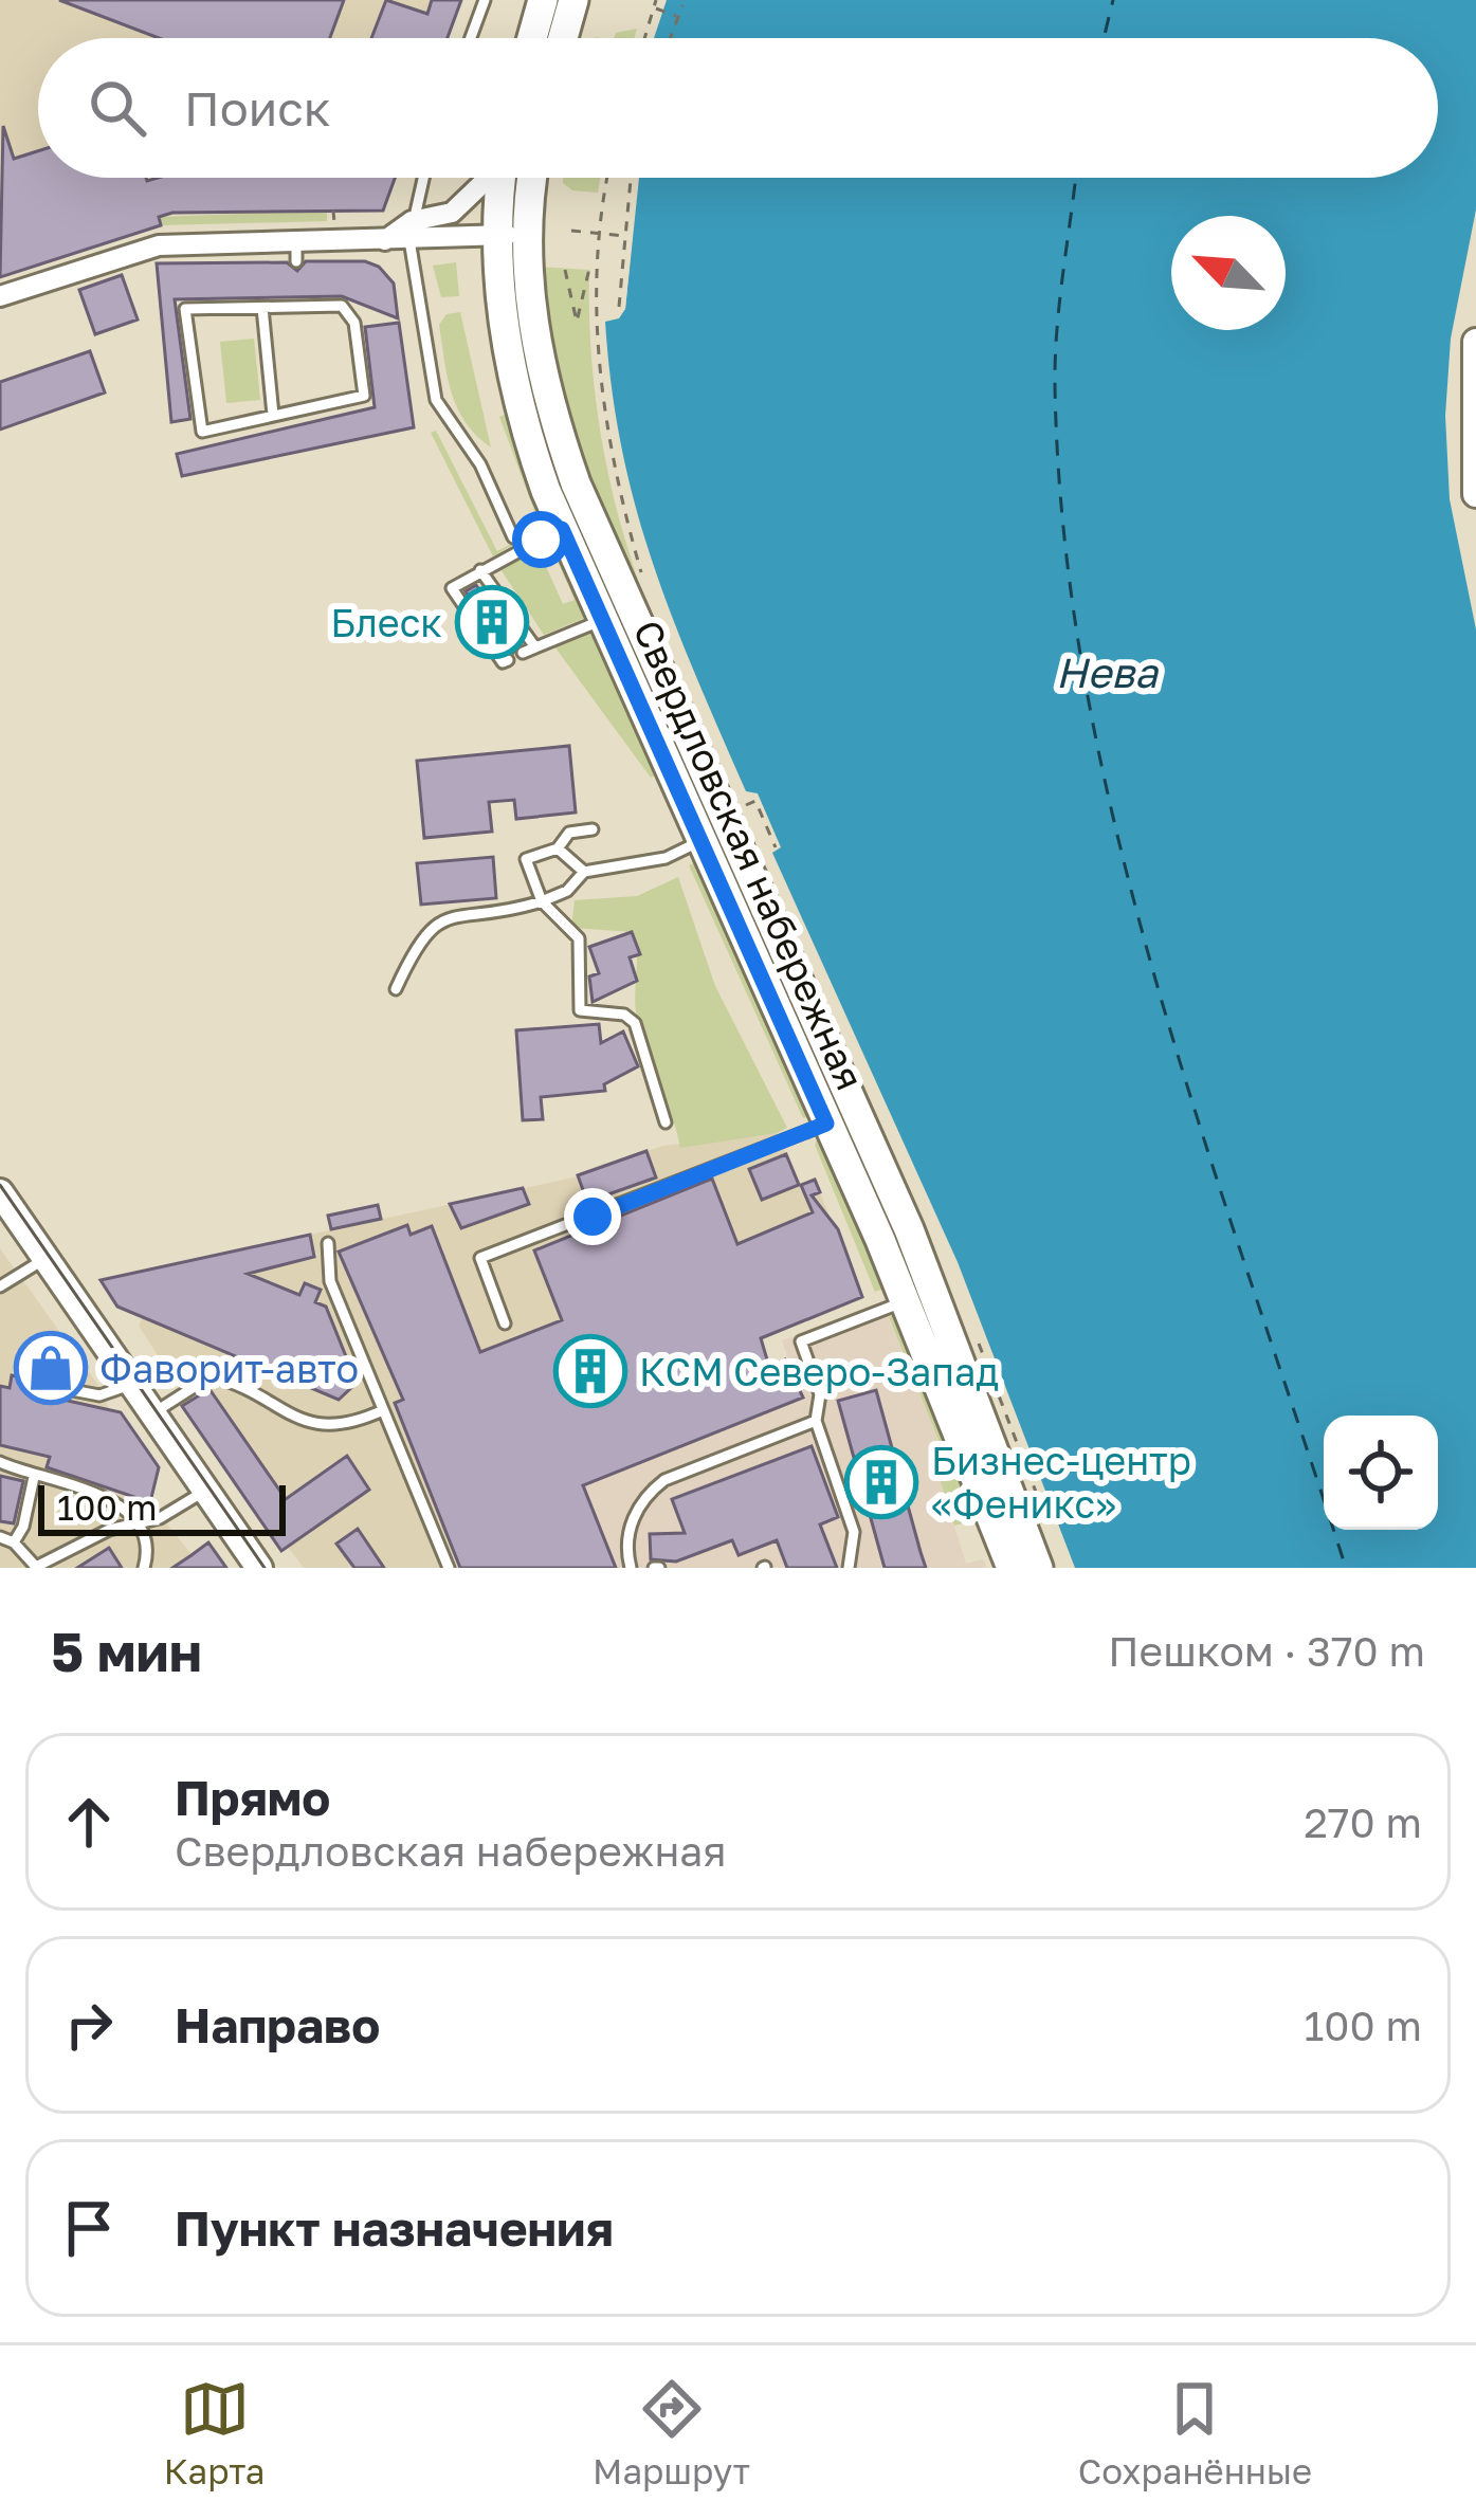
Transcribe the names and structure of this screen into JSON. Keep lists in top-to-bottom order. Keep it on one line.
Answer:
{"streets":{"main road":["Свердловская набережная"]},"water":["Нева"],"places":{"building":["Блеск","КСМ Северо-Запад","Бизнес-центр «Феникс»"],"shop":["Фаворит-авто"]},"scale_bar":"100 m","north":"top left","page":{"search":"Поиск","scale":"100 m","heading":["5 мин","Пешком · 370 m"],"list":[["Прямо","Свердловская набережная","270 m"],["Направо","100 m"],"Пункт назначения"],"nav":["Карта","Маршрут","Сохранённые"]}}
